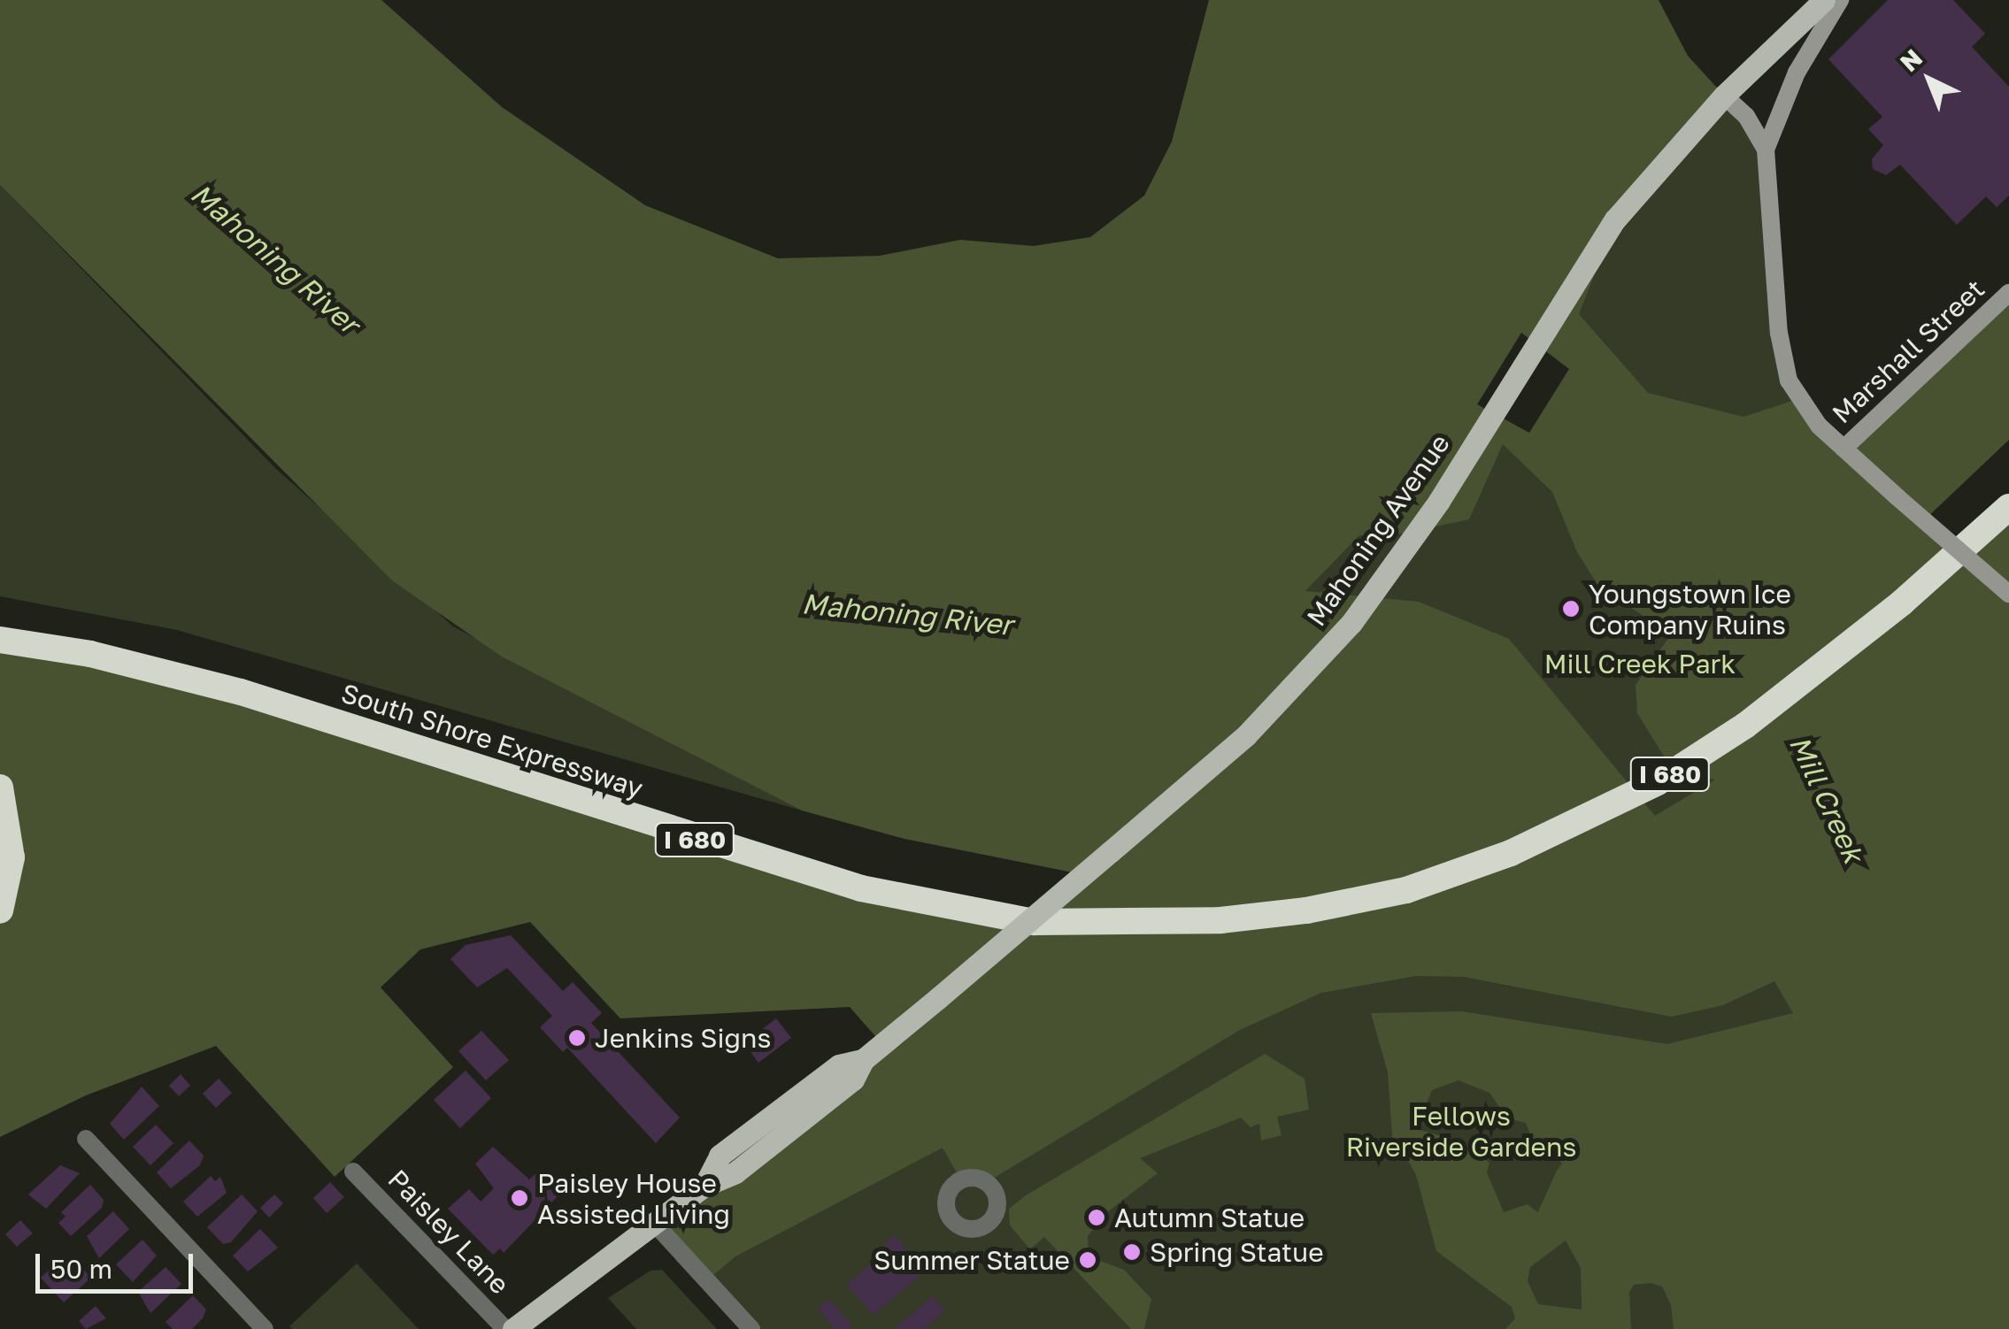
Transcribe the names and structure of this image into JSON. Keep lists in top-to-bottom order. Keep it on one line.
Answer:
{"streets":{"highway":["South Shore Expressway","I 680"],"main road":["Marshall Street","Mahoning Avenue"],"street":["Paisley Lane"]},"water":["Mahoning River","Mill Creek"],"parks":["Mill Creek Park","Fellows Riverside Gardens"],"places":["Youngstown Ice Company Ruins","Jenkins Signs","Paisley House Assisted Living","Autumn Statue","Spring Statue","Summer Statue"],"scale_bar":"50 m","north":"top left"}
